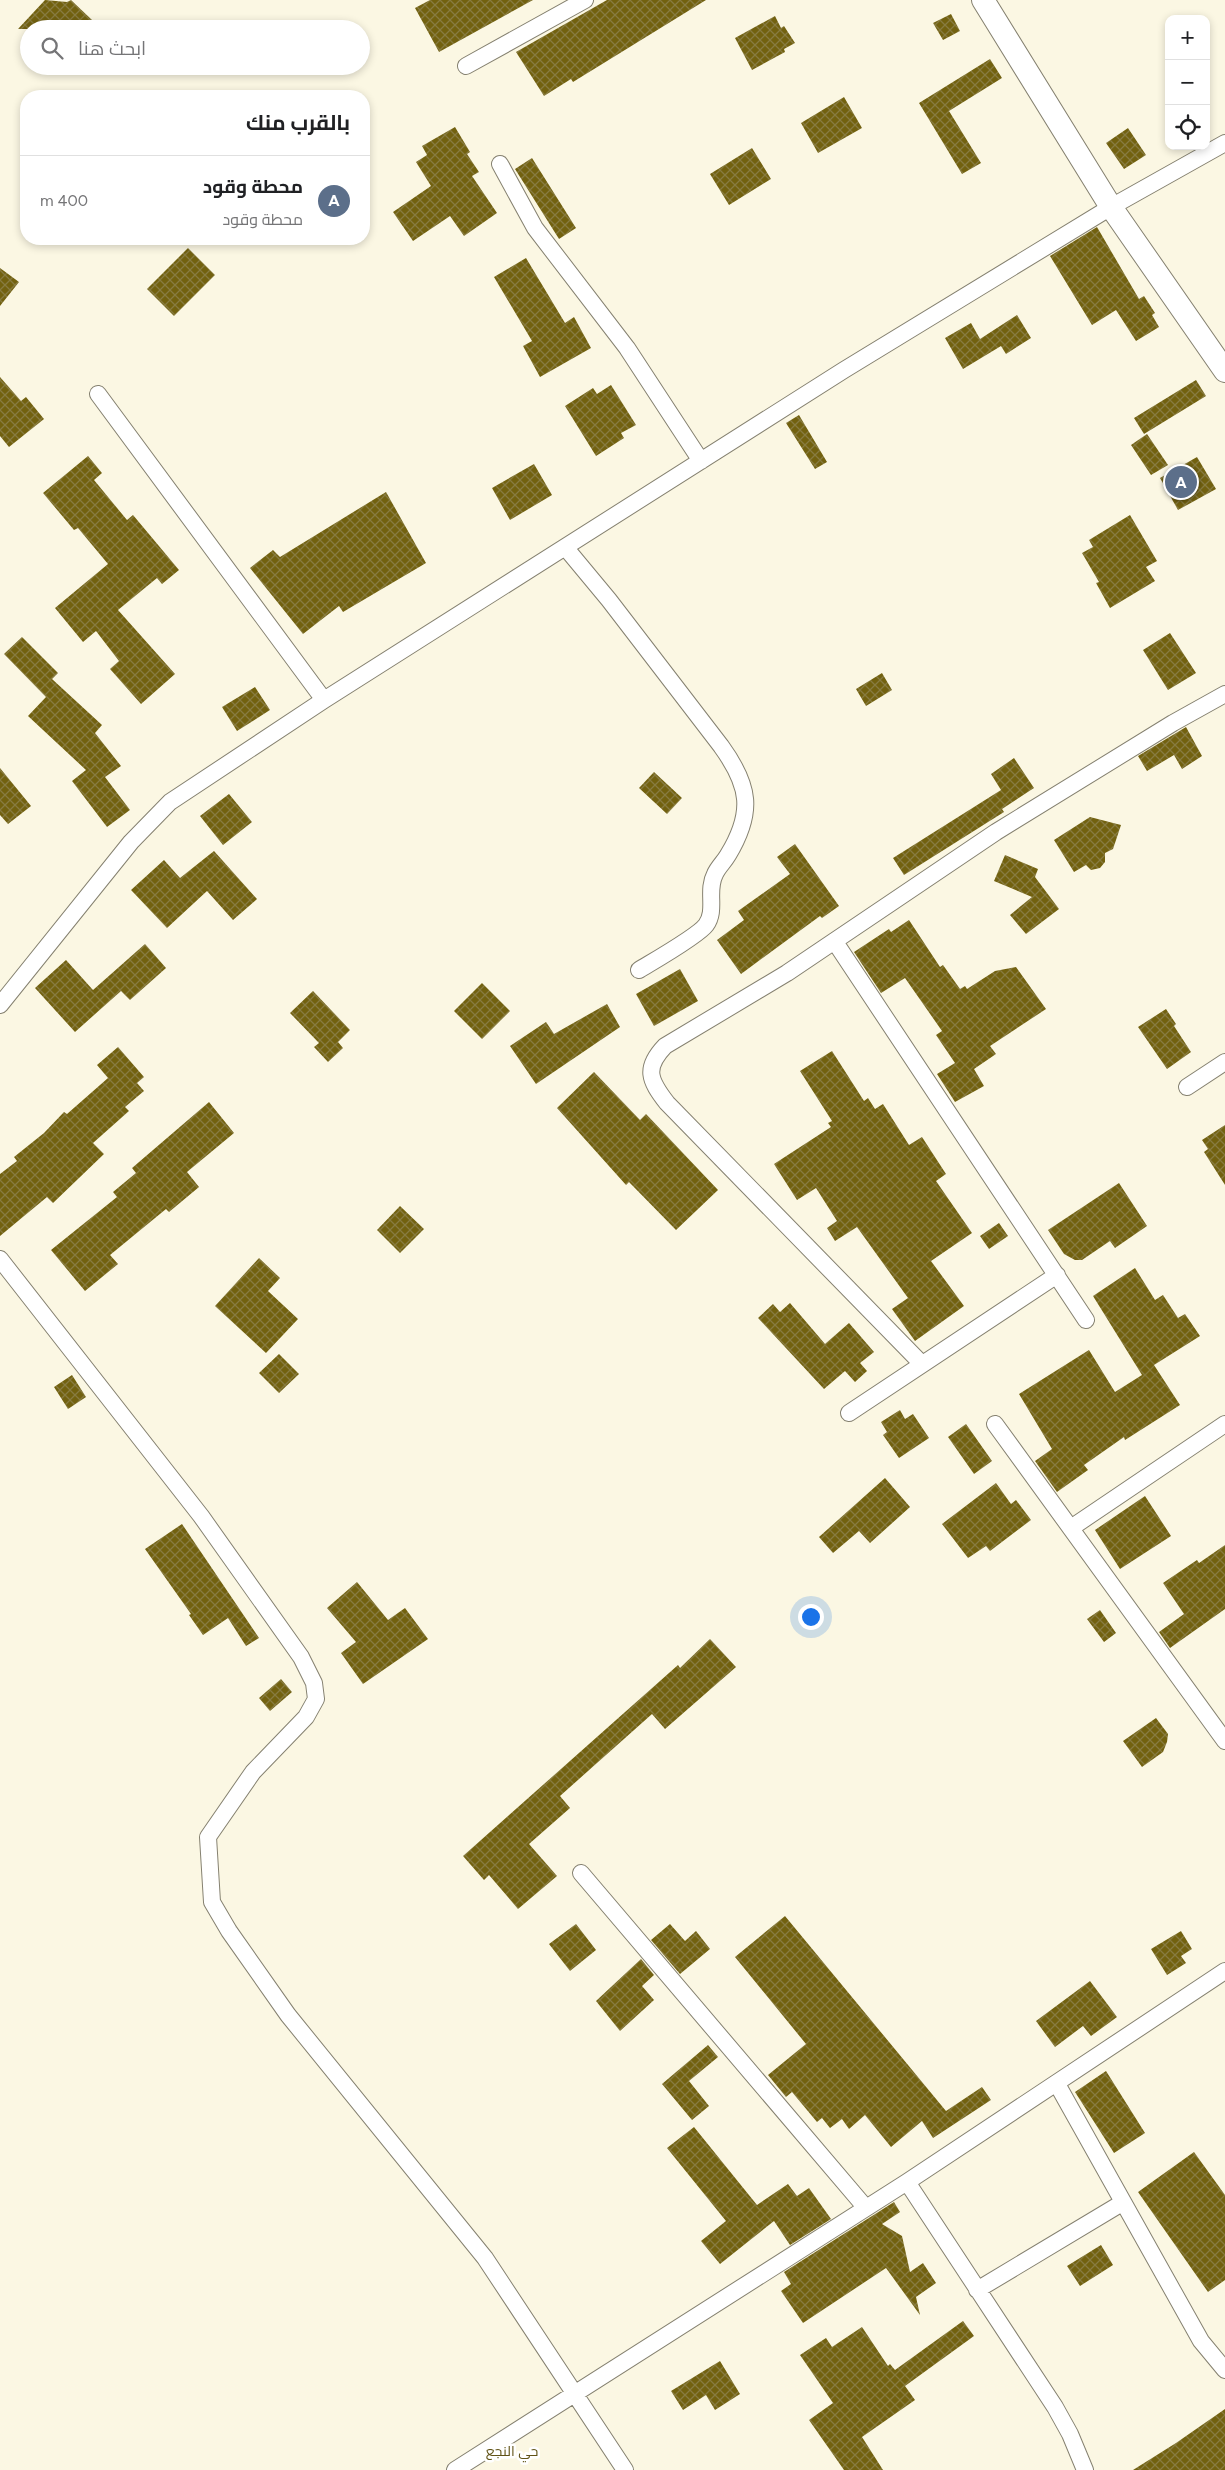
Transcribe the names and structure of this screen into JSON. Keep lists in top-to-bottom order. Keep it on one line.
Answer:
{"districts":["حي النجع"],"page":{"map_buttons":["+","−"],"search":"ابحث هنا","heading":"بالقرب منك","list":[{"mark":"A","name":"محطة وقود","note":"محطة وقود","value":"400 m"}],"pins":"A"}}
